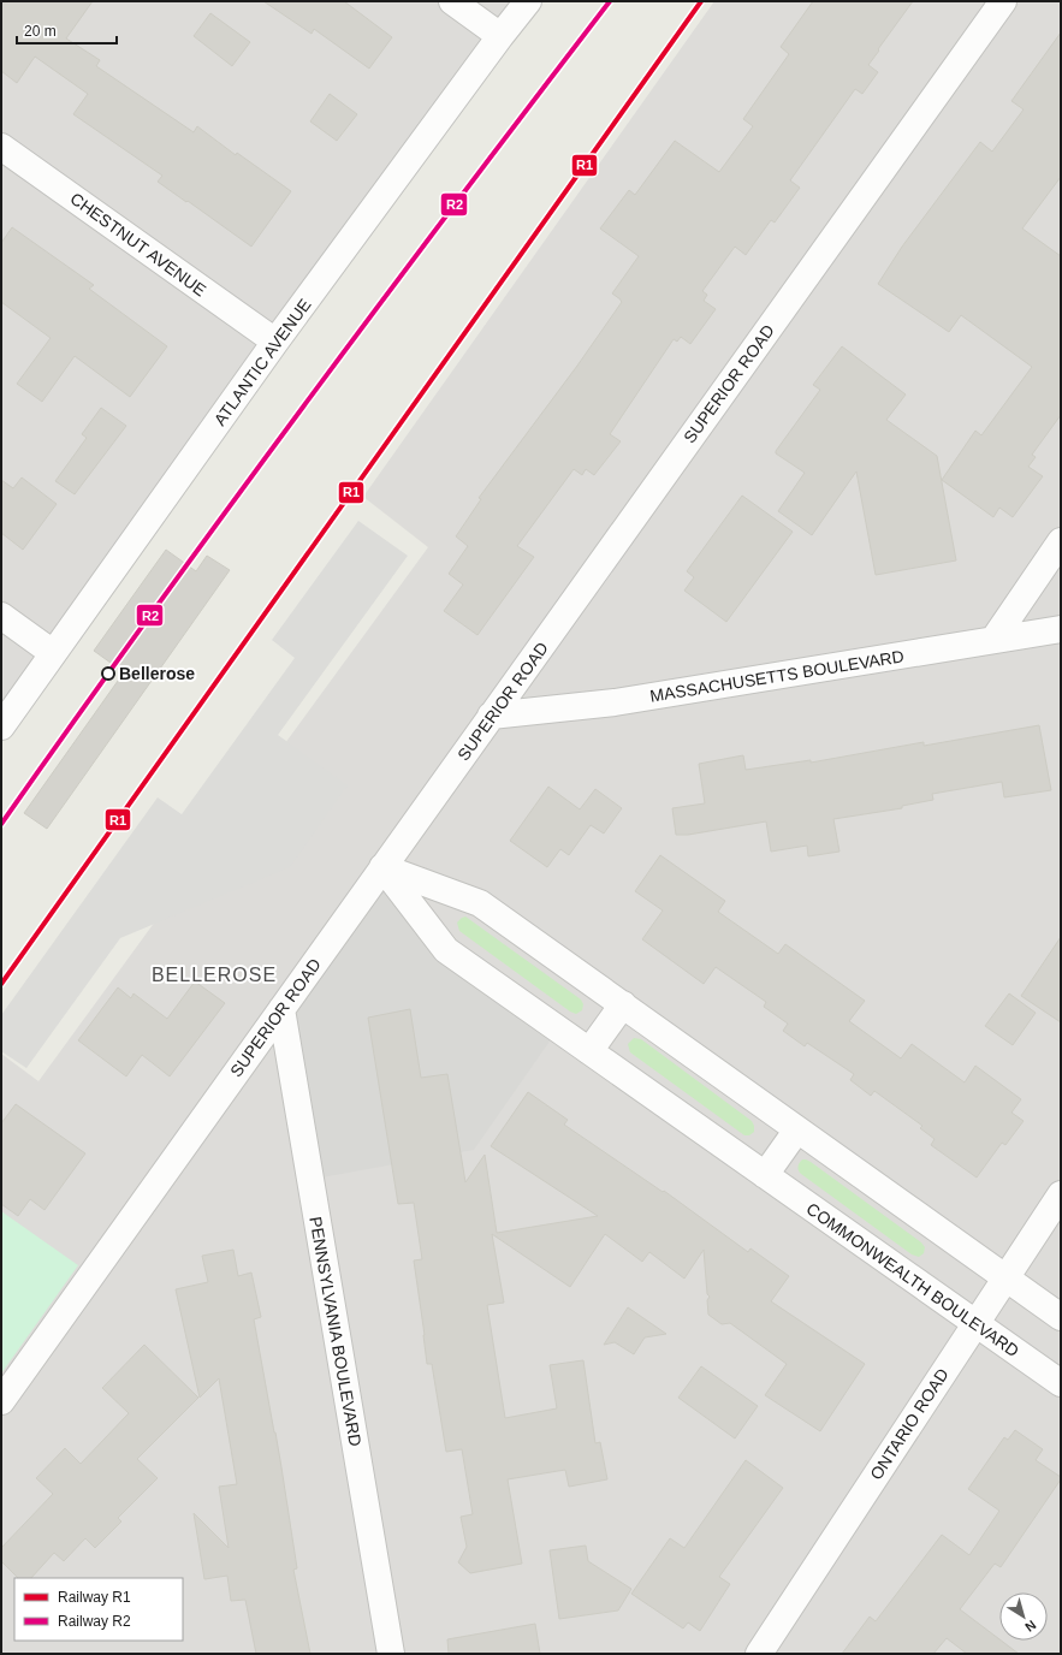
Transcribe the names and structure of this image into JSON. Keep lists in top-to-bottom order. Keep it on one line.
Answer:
{"streets":{"street":["CHESTNUT AVENUE","ATLANTIC AVENUE","SUPERIOR ROAD","MASSACHUSETTS BOULEVARD","COMMONWEALTH BOULEVARD","PENNSYLVANIA BOULEVARD","ONTARIO ROAD"]},"crossings":[["CHESTNUT AVENUE","ATLANTIC AVENUE"],["SUPERIOR ROAD","MASSACHUSETTS BOULEVARD"],["SUPERIOR ROAD","COMMONWEALTH BOULEVARD"],["SUPERIOR ROAD","PENNSYLVANIA BOULEVARD"],["COMMONWEALTH BOULEVARD","ONTARIO ROAD"]],"districts":["BELLEROSE"],"places":["Bellerose"],"lines":["rail line R1","rail line R2"],"legend":["Railway R1","Railway R2"],"scale_bar":"20 m","north":"bottom right"}
